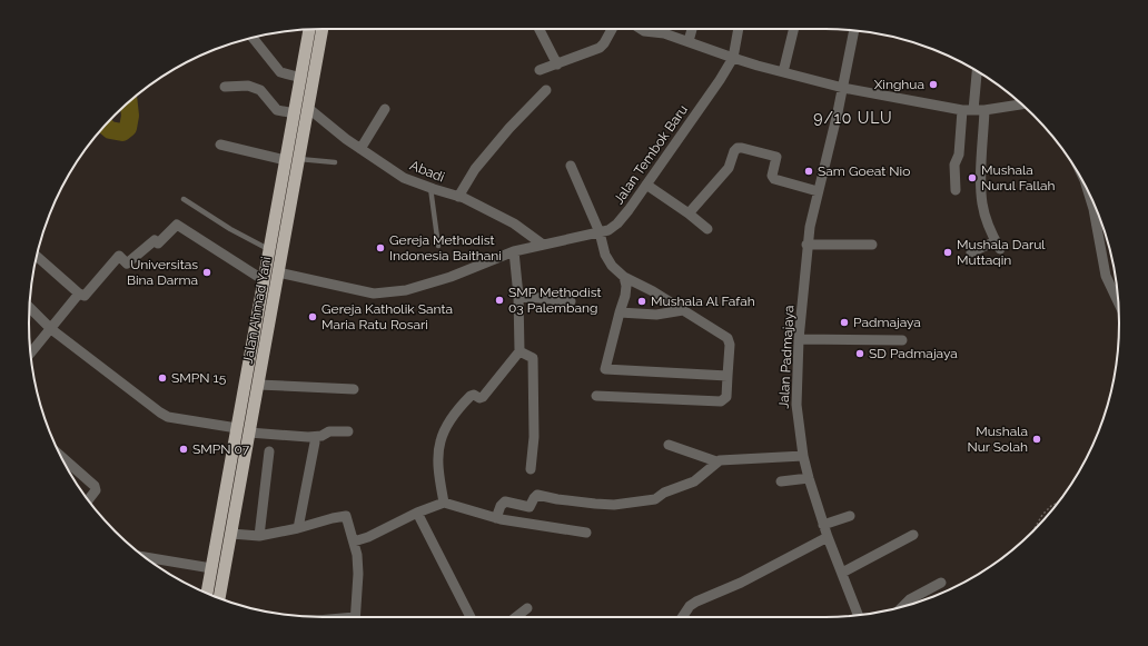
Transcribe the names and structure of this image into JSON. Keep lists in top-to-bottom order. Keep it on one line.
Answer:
{"streets":{"highway":["Jalan Ahmad Yani"],"street":["Jalan Tembok Baru","Abadi","Jalan Padmajaya"]},"crossings":[["Jalan Tembok Baru","Abadi"],["Jalan Tembok Baru","Jalan Ahmad Yani"],["Abadi","Jalan Ahmad Yani"]],"districts":["9/10 ULU"],"places":["Xinghua","Sam Goeat Nio","Mushala Nurul Fallah","Gereja Methodist Indonesia Baithani","Mushala Darul Muttaqin","Universitas Bina Darma","SMP Methodist 03 Palembang","Mushala Al Fafah","Gereja Katholik Santa Maria Ratu Rosari","Padmajaya","SD Padmajaya","SMPN 15","Mushala Nur Solah","SMPN 07"]}
